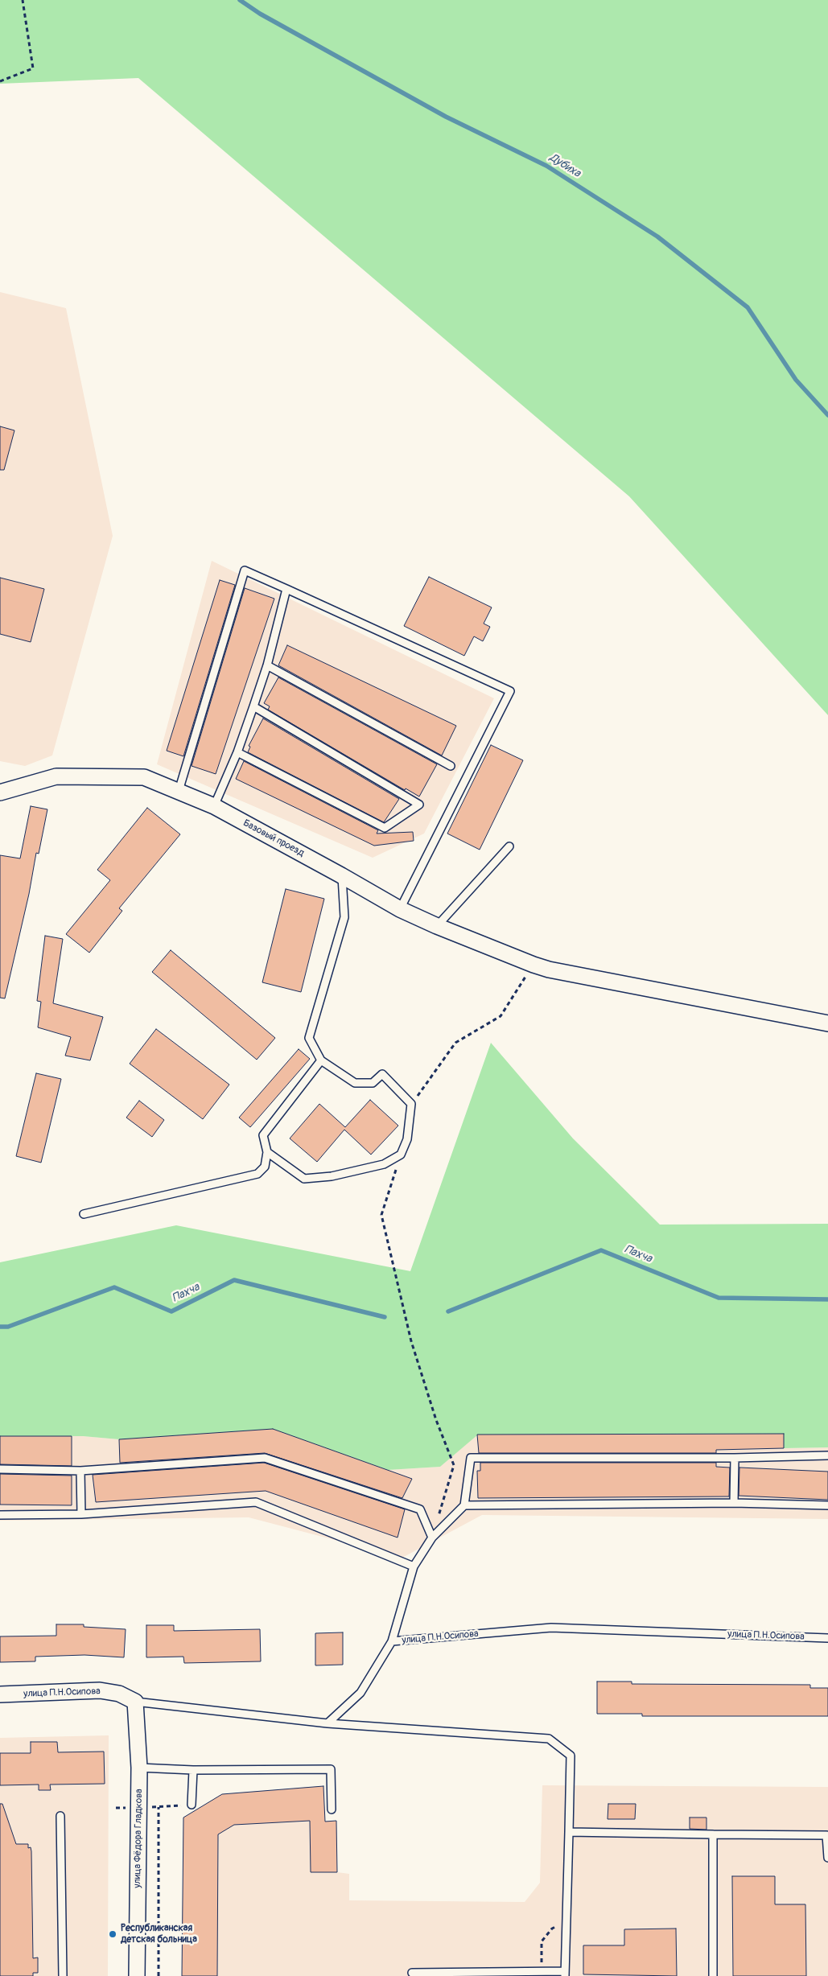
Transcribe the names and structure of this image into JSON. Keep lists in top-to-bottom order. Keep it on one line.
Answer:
{"streets":{"street":["Базовый проезд","улица П.Н.Осипова","улица Фёдора Гладкова"]},"crossings":[["улица П.Н.Осипова","улица Фёдора Гладкова"]],"water":["Дубиха","Пахча"],"places":["Республиканская детская больница"]}
